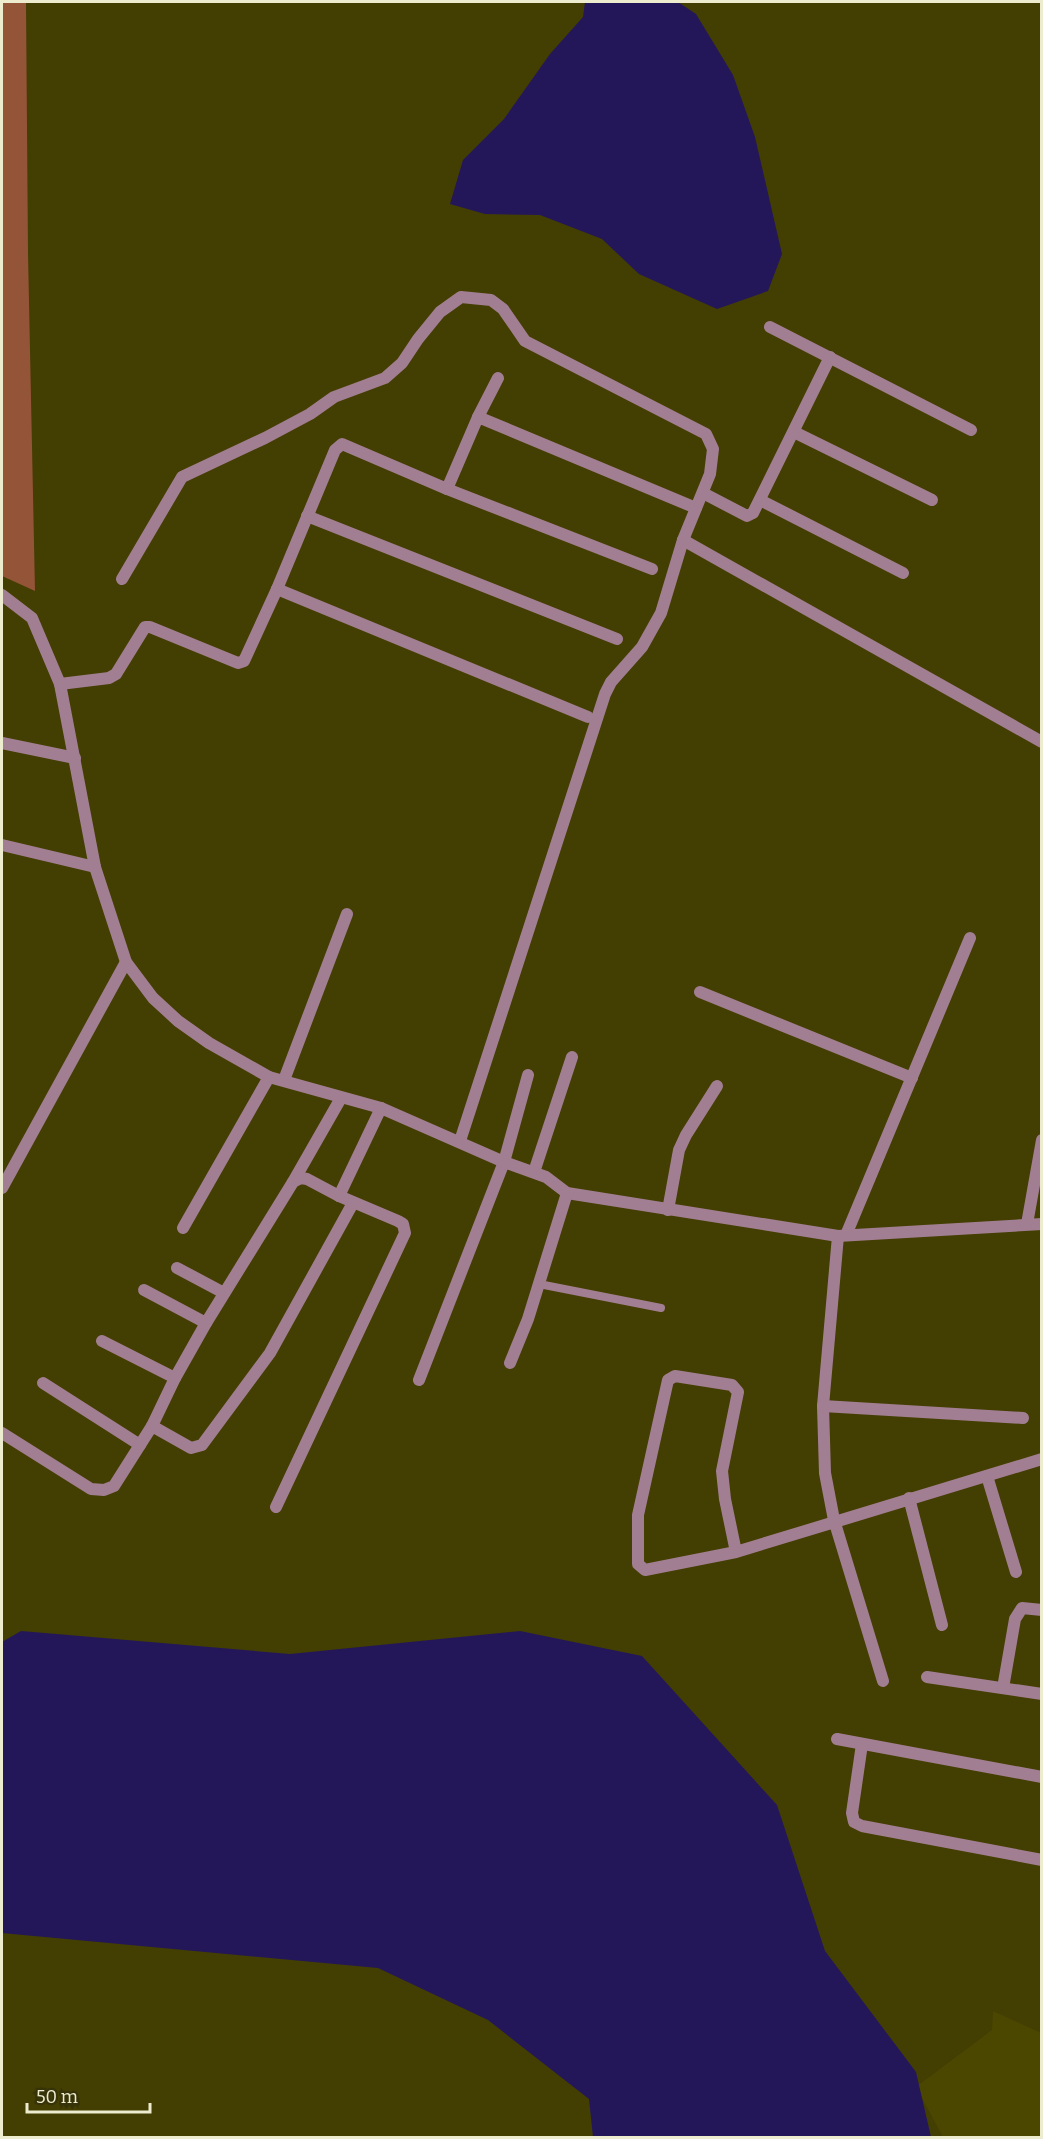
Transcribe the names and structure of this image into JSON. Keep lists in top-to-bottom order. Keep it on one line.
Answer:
{"scale_bar":"50 m"}
